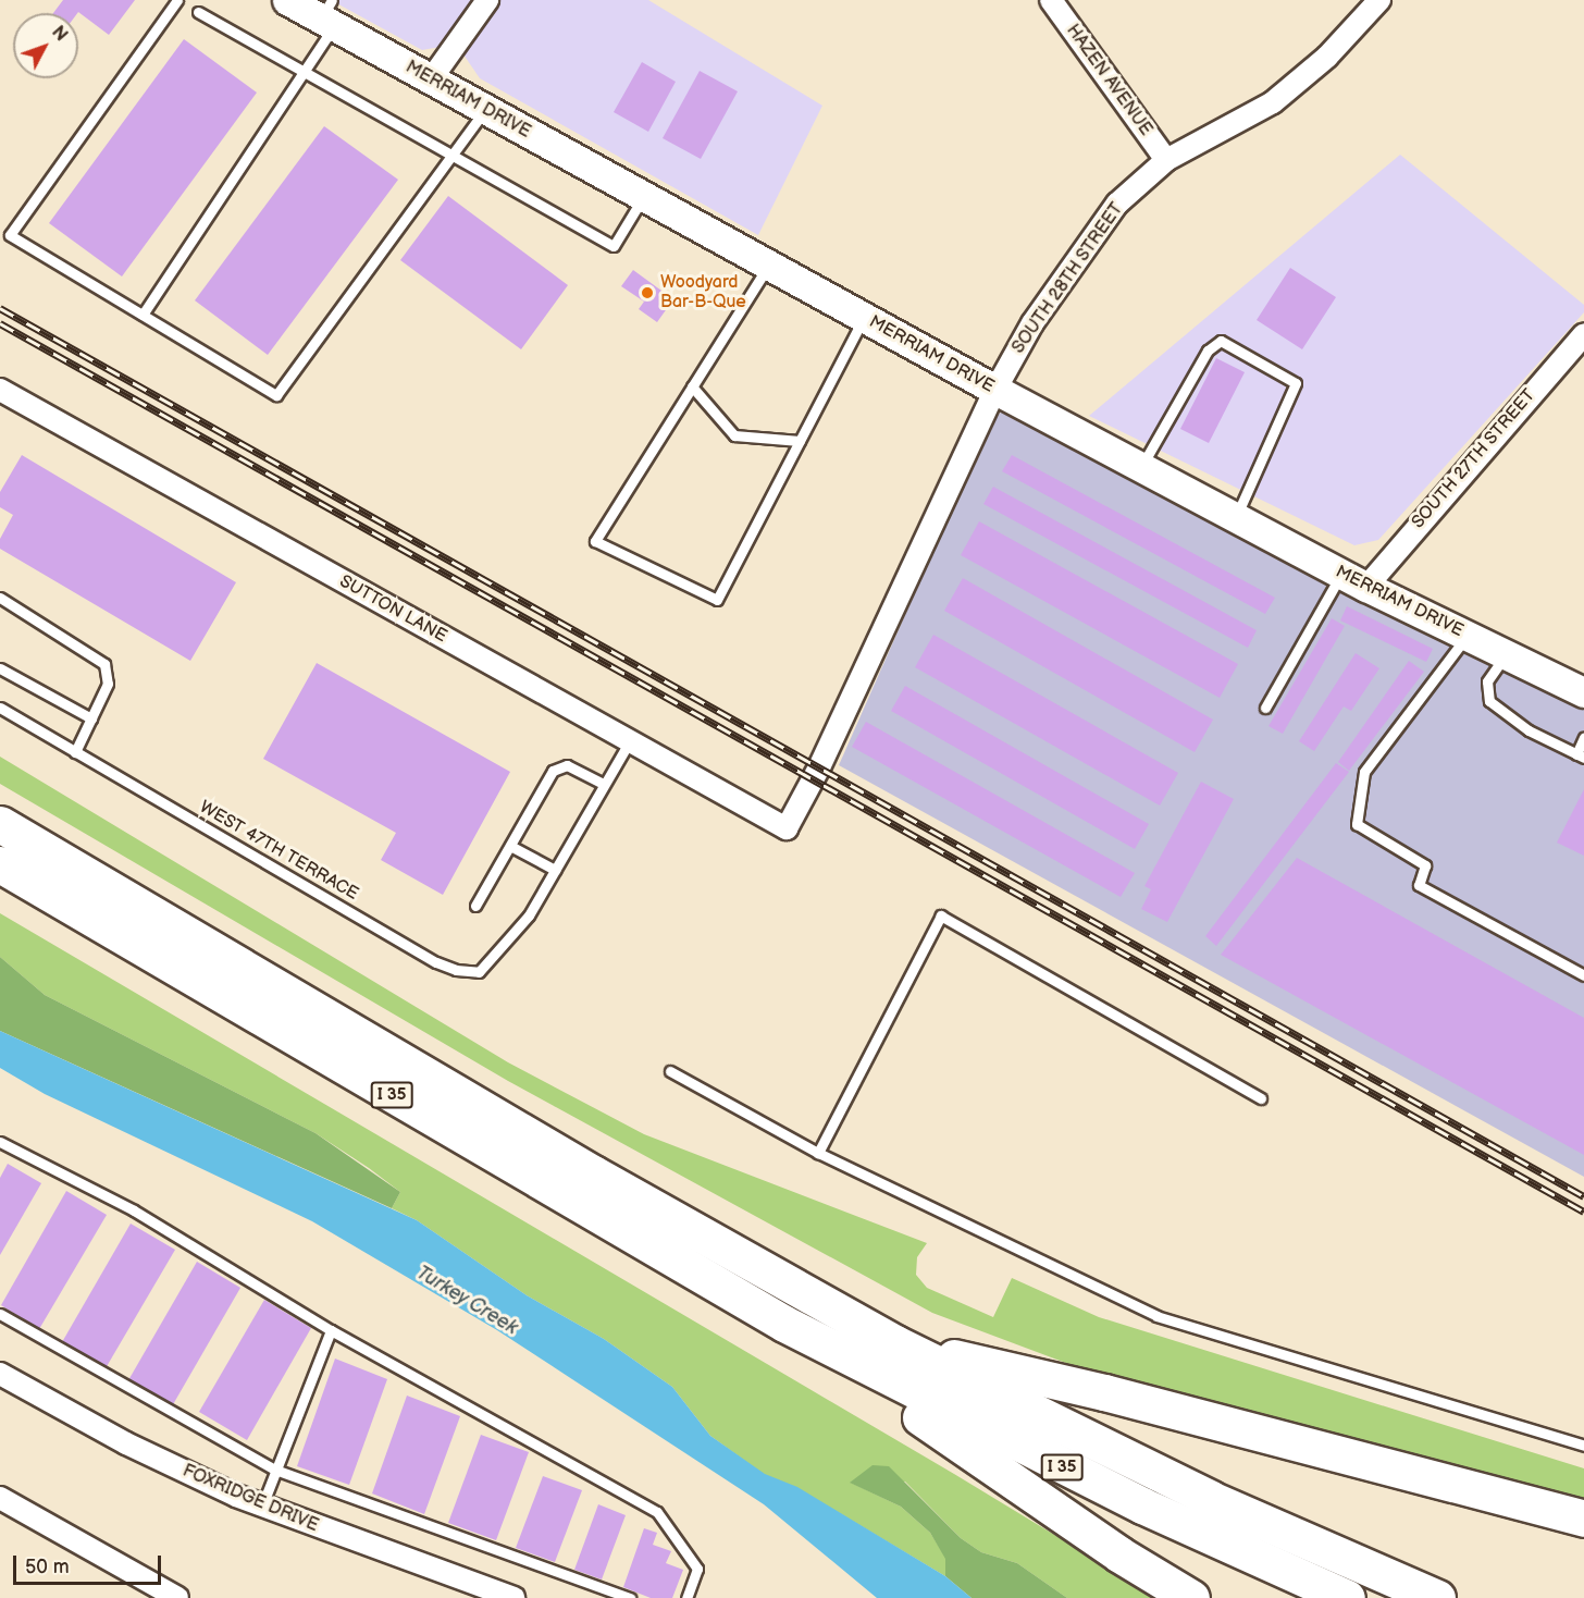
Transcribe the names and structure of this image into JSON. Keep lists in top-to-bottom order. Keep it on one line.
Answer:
{"streets":{"highway":["I 35"],"main road":["MERRIAM DRIVE"],"street":["HAZEN AVENUE","SOUTH 28TH STREET","SOUTH 27TH STREET","SUTTON LANE","FOXRIDGE DRIVE"],"lane":["WEST 47TH TERRACE"]},"crossings":[["HAZEN AVENUE","SOUTH 28TH STREET"],["MERRIAM DRIVE","SOUTH 28TH STREET"],["MERRIAM DRIVE","SOUTH 27TH STREET"],["SOUTH 28TH STREET","SUTTON LANE"]],"water":["Turkey Creek"],"places":["Woodyard Bar-B-Que"],"scale_bar":"50 m","north":"top right"}
